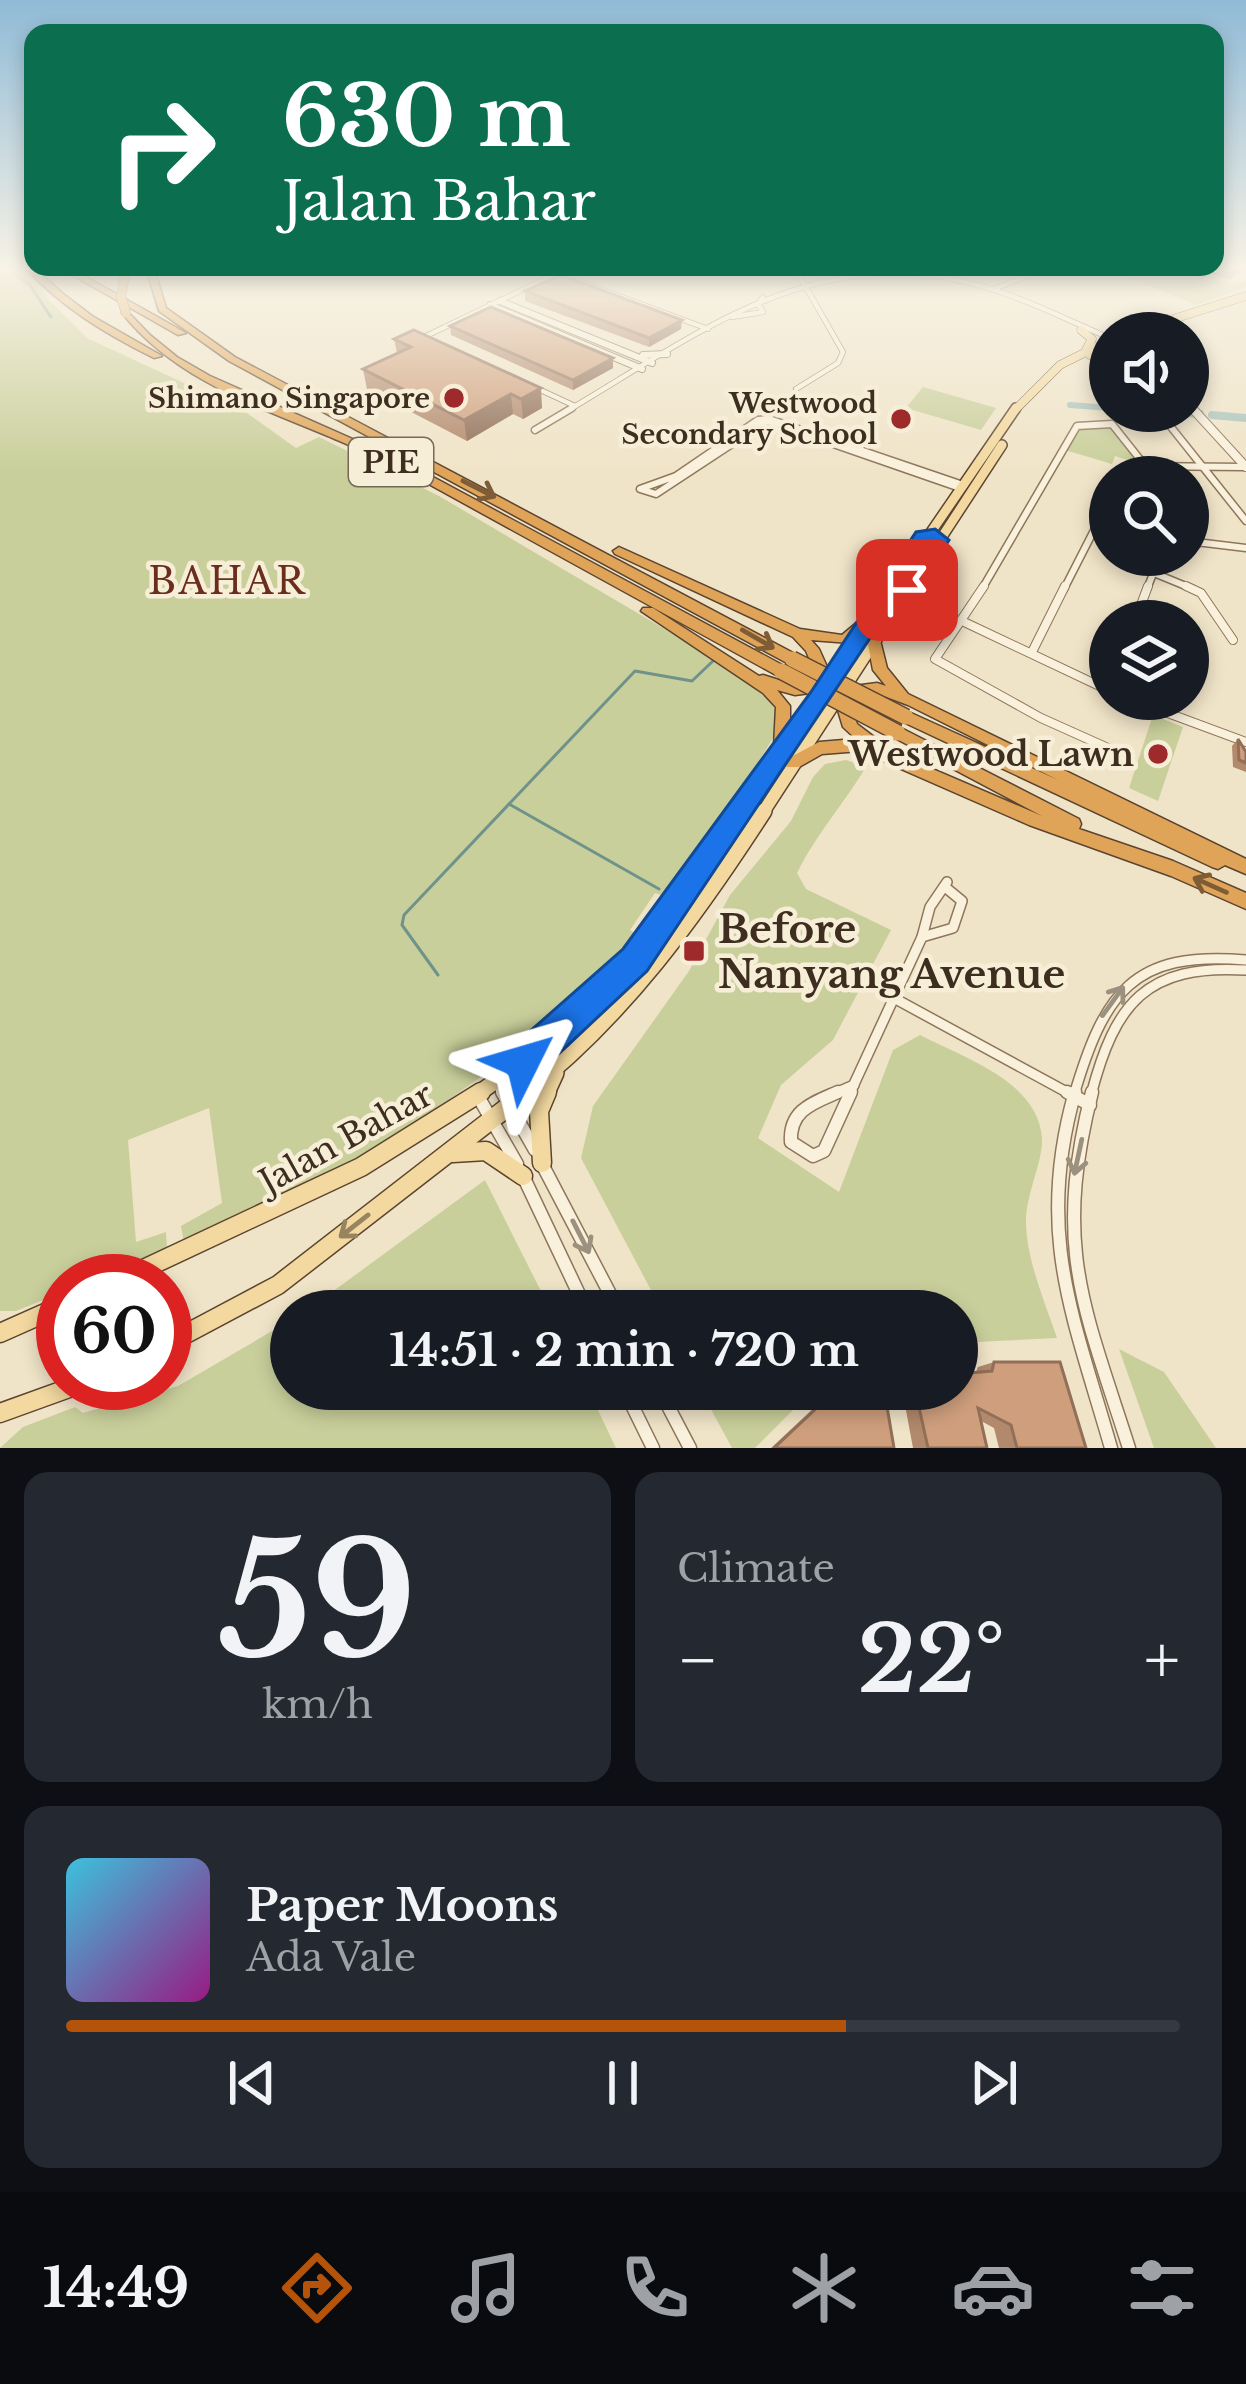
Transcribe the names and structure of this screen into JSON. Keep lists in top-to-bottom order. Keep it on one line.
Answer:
{"streets":{"highway":["PIE"],"main road":["Jalan Bahar"]},"districts":["BAHAR"],"places":{"other":["Shimano Singapore","Westwood Secondary School","Westwood Lawn"],"transit":["Before Nanyang Avenue"]},"page":{"turn":["630 m","Jalan Bahar"],"limit":"60","trip":"14:51 · 2 min · 720 m","tile":[["59","km/h"],"Climate"],"heat":["−","22°","+"],"song":["Paper Moons","Ada Vale"],"tabs":"14:49"}}
